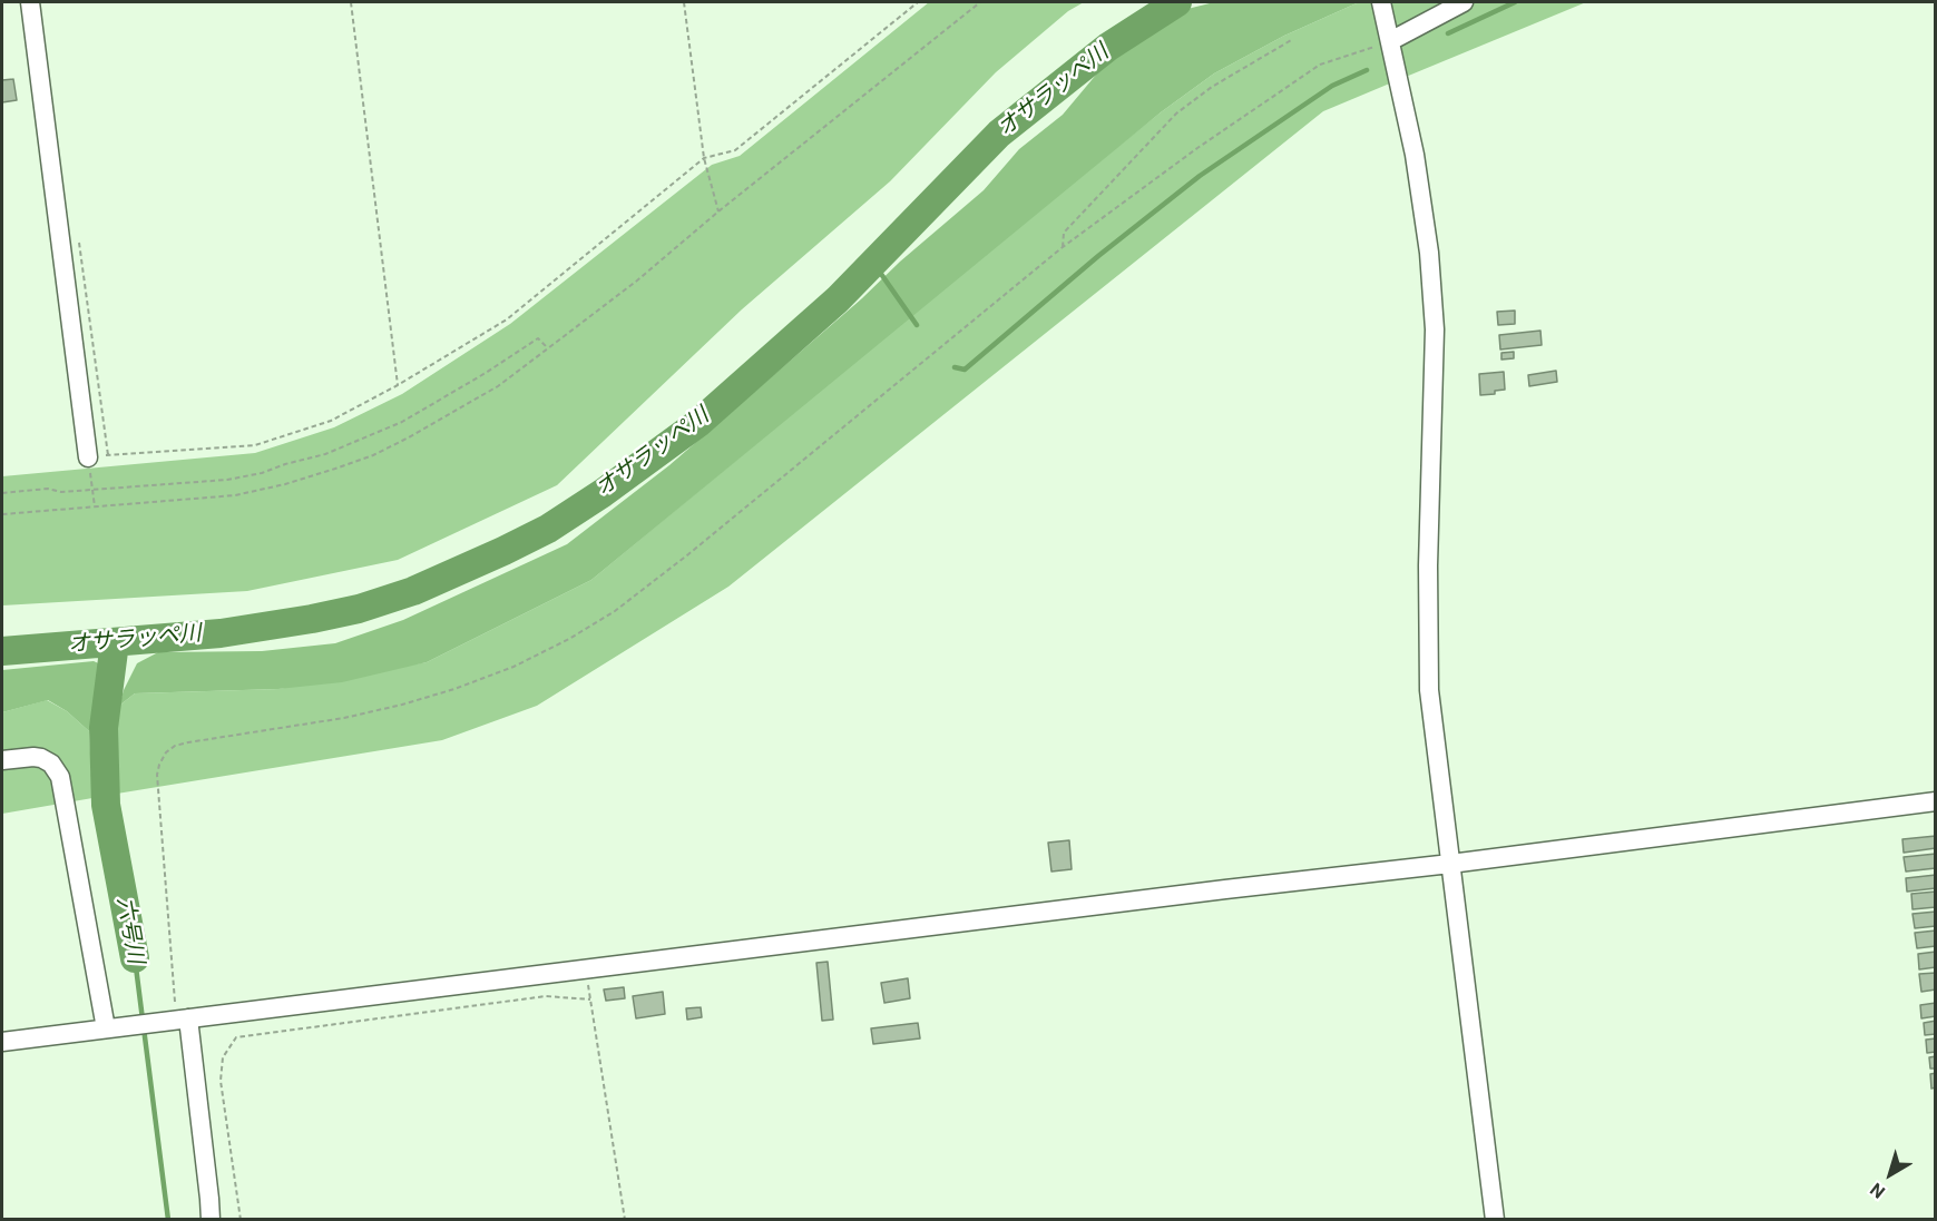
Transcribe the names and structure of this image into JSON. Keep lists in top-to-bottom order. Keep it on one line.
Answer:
{"water":["オサラッペ川","六号川"],"north":"bottom left"}
